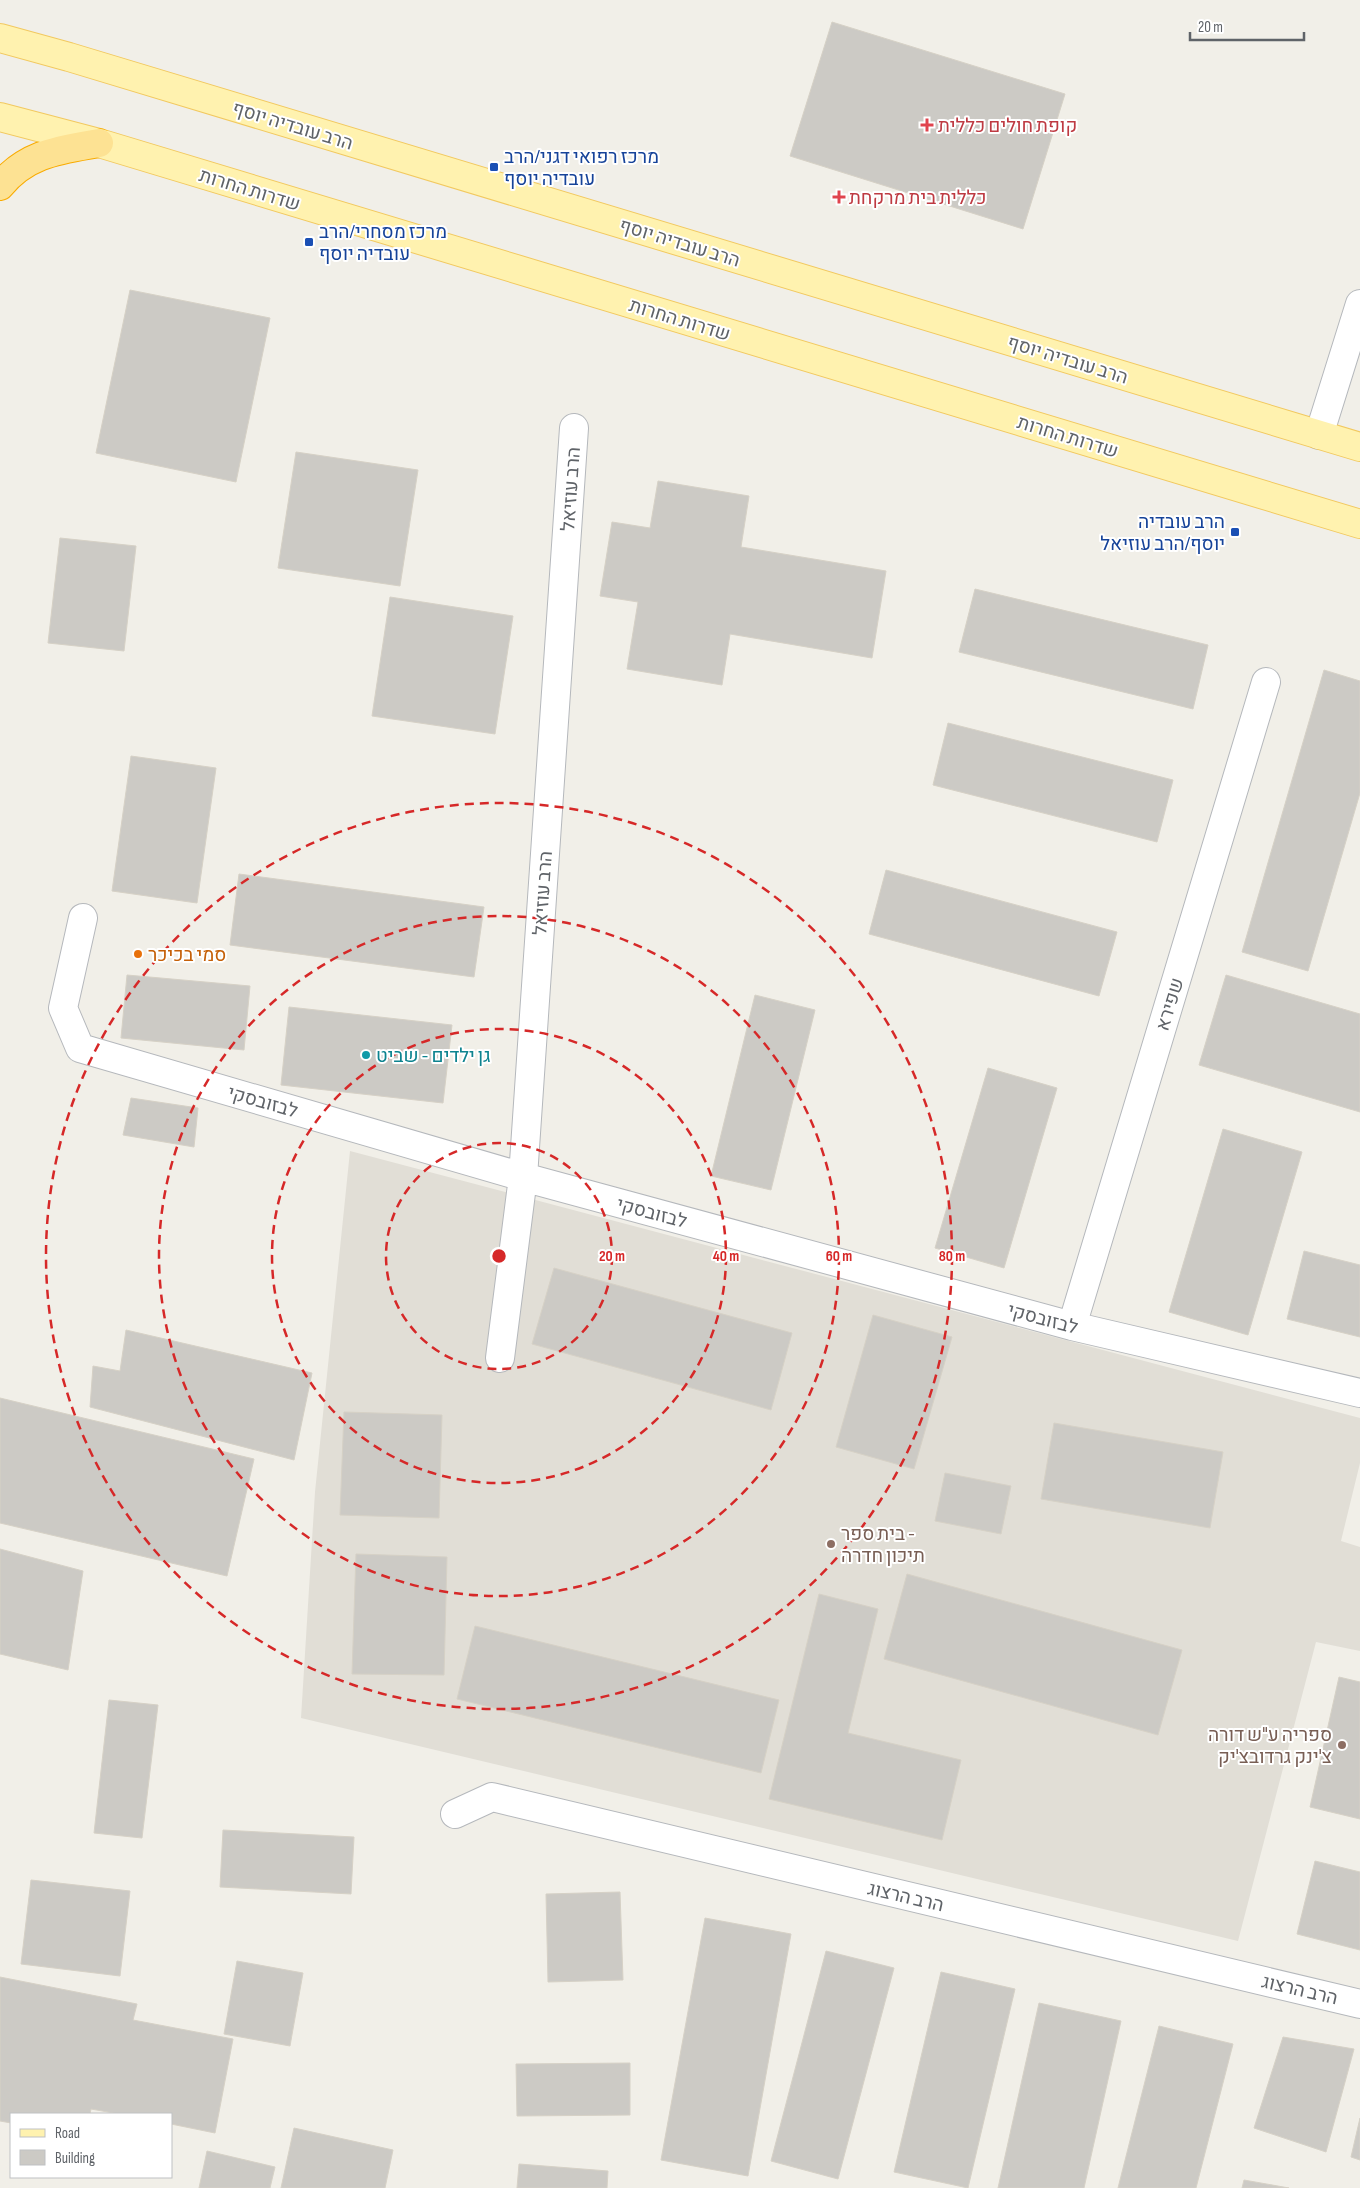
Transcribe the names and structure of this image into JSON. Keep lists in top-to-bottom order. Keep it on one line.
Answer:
{"streets":{"main road":["הרב עובדיה יוסף","שדרות החרות"],"street":["הרב עוזיאל","שפירא","לבזובסקי","הרב הרצוג"]},"crossings":[["הרב עוזיאל","לבזובסקי"],["שפירא","לבזובסקי"]],"places":{"health":["קופת חולים כללית","כללית בית מרקחת"],"transit":["מרכז רפואי דגני/הרב עובדיה יוסף","מרכז מסחרי/הרב עובדיה יוסף","הרב עובדיה יוסף/הרב עוזיאל"],"other":["סמי בכיכר","גן ילדים - שביט","בית ספר - תיכון חדרה","ספריה ע\"ש דורה צ'ינק גרדובצ'יק"]},"legend":["Road","Building"],"scale_bar":"20 m","rings":["20 m","40 m","60 m","80 m"]}
